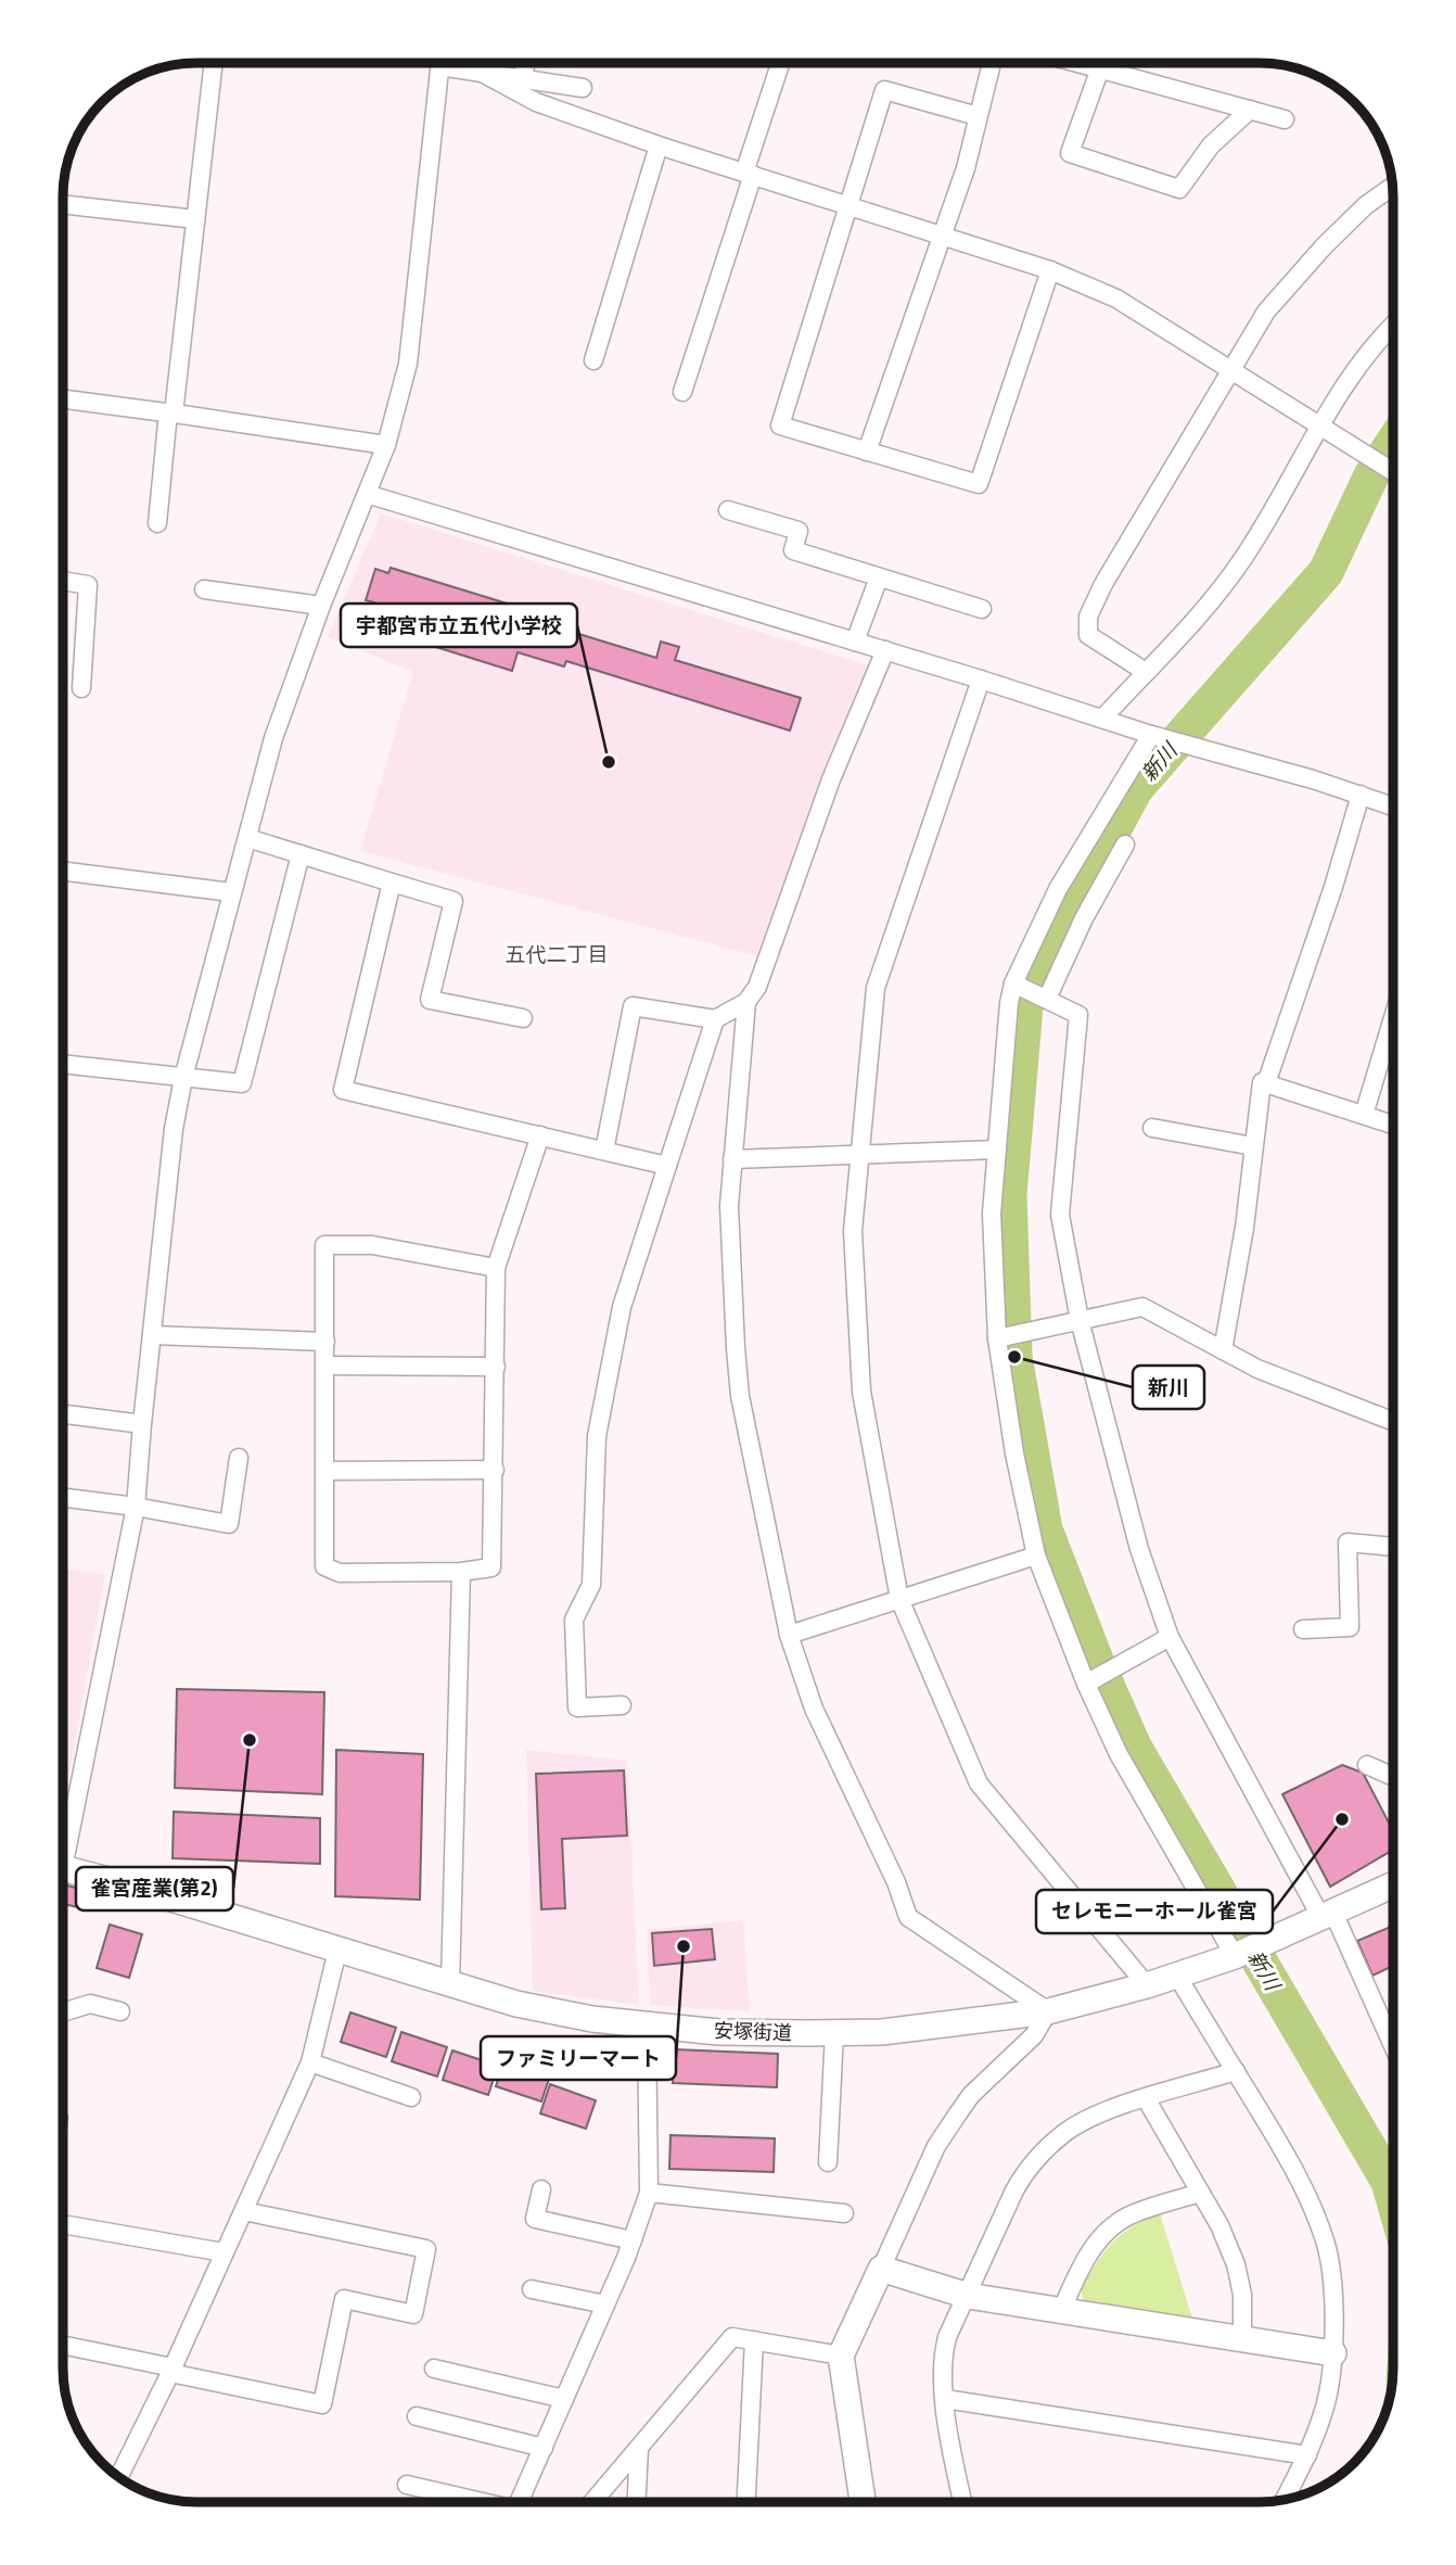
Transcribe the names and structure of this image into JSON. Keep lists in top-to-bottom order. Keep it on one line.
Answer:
{"streets":{"main road":["安塚街道"]},"districts":["五代二丁目"],"water":["新川"],"places":["宇都宮市立五代小学校","新川","雀宮産業(第2)","セレモニーホール雀宮","ファミリーマート"]}
